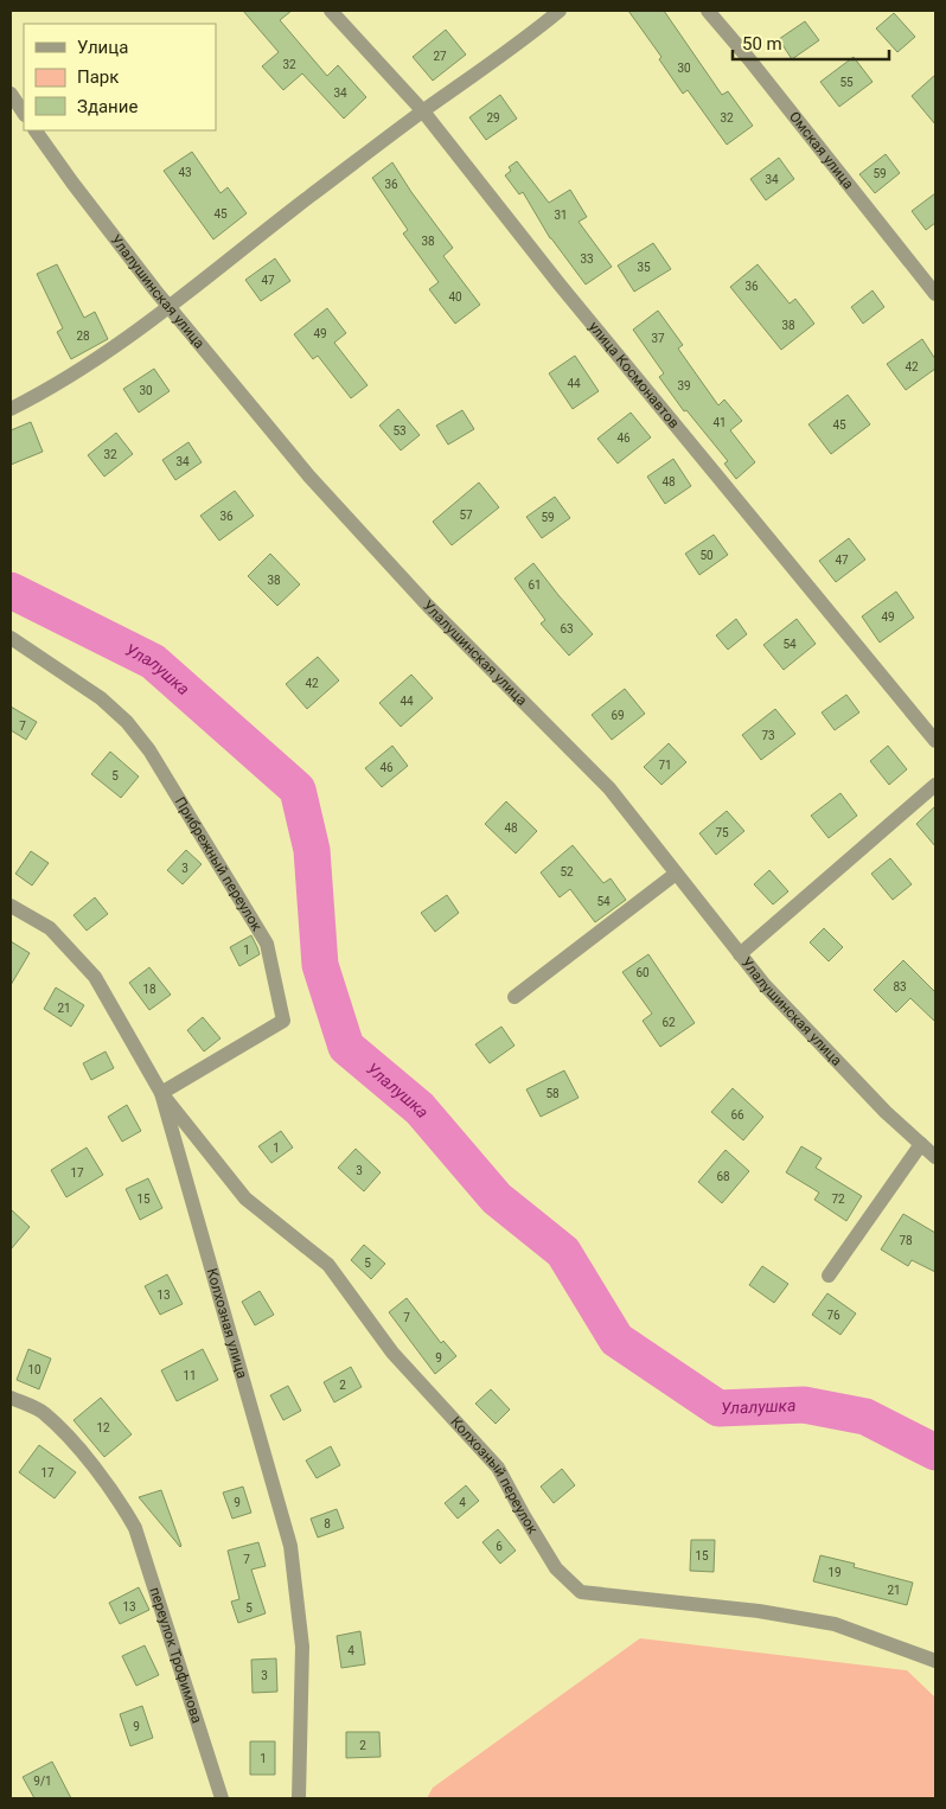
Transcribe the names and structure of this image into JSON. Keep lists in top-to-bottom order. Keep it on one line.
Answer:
{"streets":{"street":["Омская улица","Улалушинская улица","улица Космонавтов","Прибрежный переулок","Колхозная улица","Колхозный переулок","переулок Трофимова"]},"crossings":[["Прибрежный переулок","Колхозная улица"],["Прибрежный переулок","Колхозный переулок"],["Колхозная улица","Колхозный переулок"]],"water":["Улалушка"],"house_numbers":["27","32","30","55","34","29","32","43","59","34","36","45","31","38","33","35","47","36","40","38","49","28","37","42","44","39","30","41","45","53","46","32","34","48","57","36","59","50","47","38","61","49","63","54","42","44","69","7","73","71","46","5","48","75","3","52","54","1","60","83","18","21","62","58","66","1","3","17","68","15","72","78","5","13","76","7","9","10","11","2","12","17","9","4","8","6","15","7","19","21","13","5","4","3","9","2","1","9/1"],"legend":["Улица","Парк","Здание"],"scale_bar":"50 m"}
